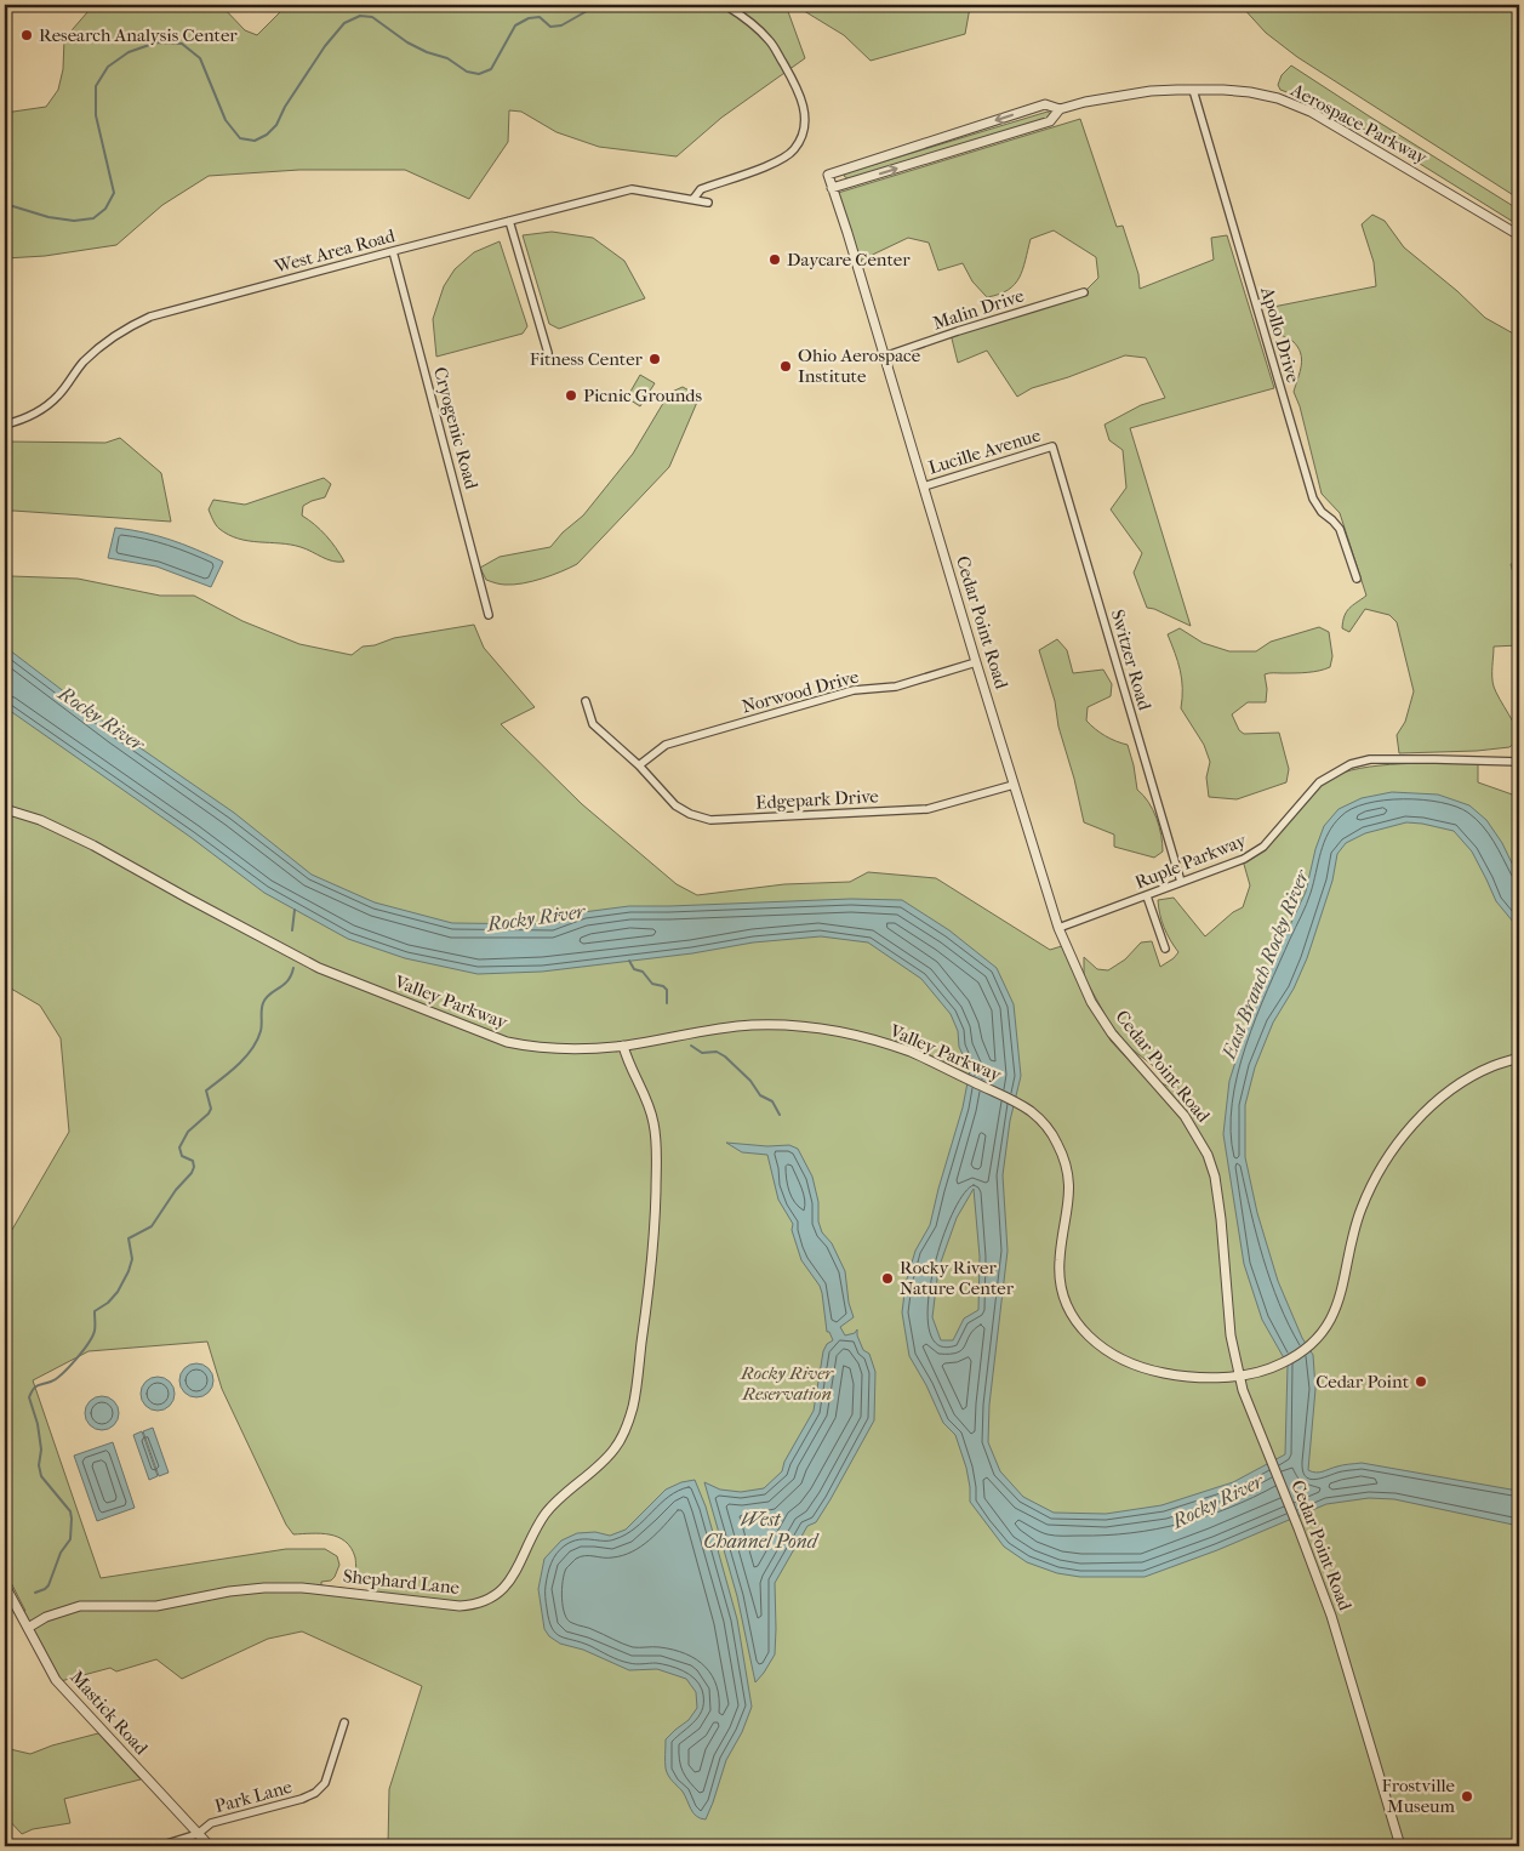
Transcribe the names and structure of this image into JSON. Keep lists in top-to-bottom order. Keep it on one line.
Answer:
{"streets":{"street":["Aerospace Parkway","West Area Road","Malin Drive","Apollo Drive","Cryogenic Road","Lucille Avenue","Cedar Point Road","Switzer Road","Norwood Drive","Edgepark Drive","Ruple Parkway","Valley Parkway","Shephard Lane","Mastick Road","Park Lane"]},"crossings":[["Aerospace Parkway","Apollo Drive"],["Aerospace Parkway","Cedar Point Road"],["West Area Road","Cryogenic Road"],["Malin Drive","Cedar Point Road"],["Lucille Avenue","Cedar Point Road"],["Lucille Avenue","Switzer Road"],["Cedar Point Road","Norwood Drive"],["Cedar Point Road","Edgepark Drive"],["Cedar Point Road","Ruple Parkway"],["Cedar Point Road","Valley Parkway"],["Switzer Road","Ruple Parkway"],["Norwood Drive","Edgepark Drive"],["Valley Parkway","Shephard Lane"],["Shephard Lane","Mastick Road"],["Mastick Road","Park Lane"]],"water":["Rocky River","East Branch Rocky River","West Channel Pond"],"parks":["Rocky River Reservation"],"places":["Research Analysis Center","Daycare Center","Fitness Center","Ohio Aerospace Institute","Picnic Grounds","Rocky River Nature Center","Cedar Point","Frostville Museum"]}
